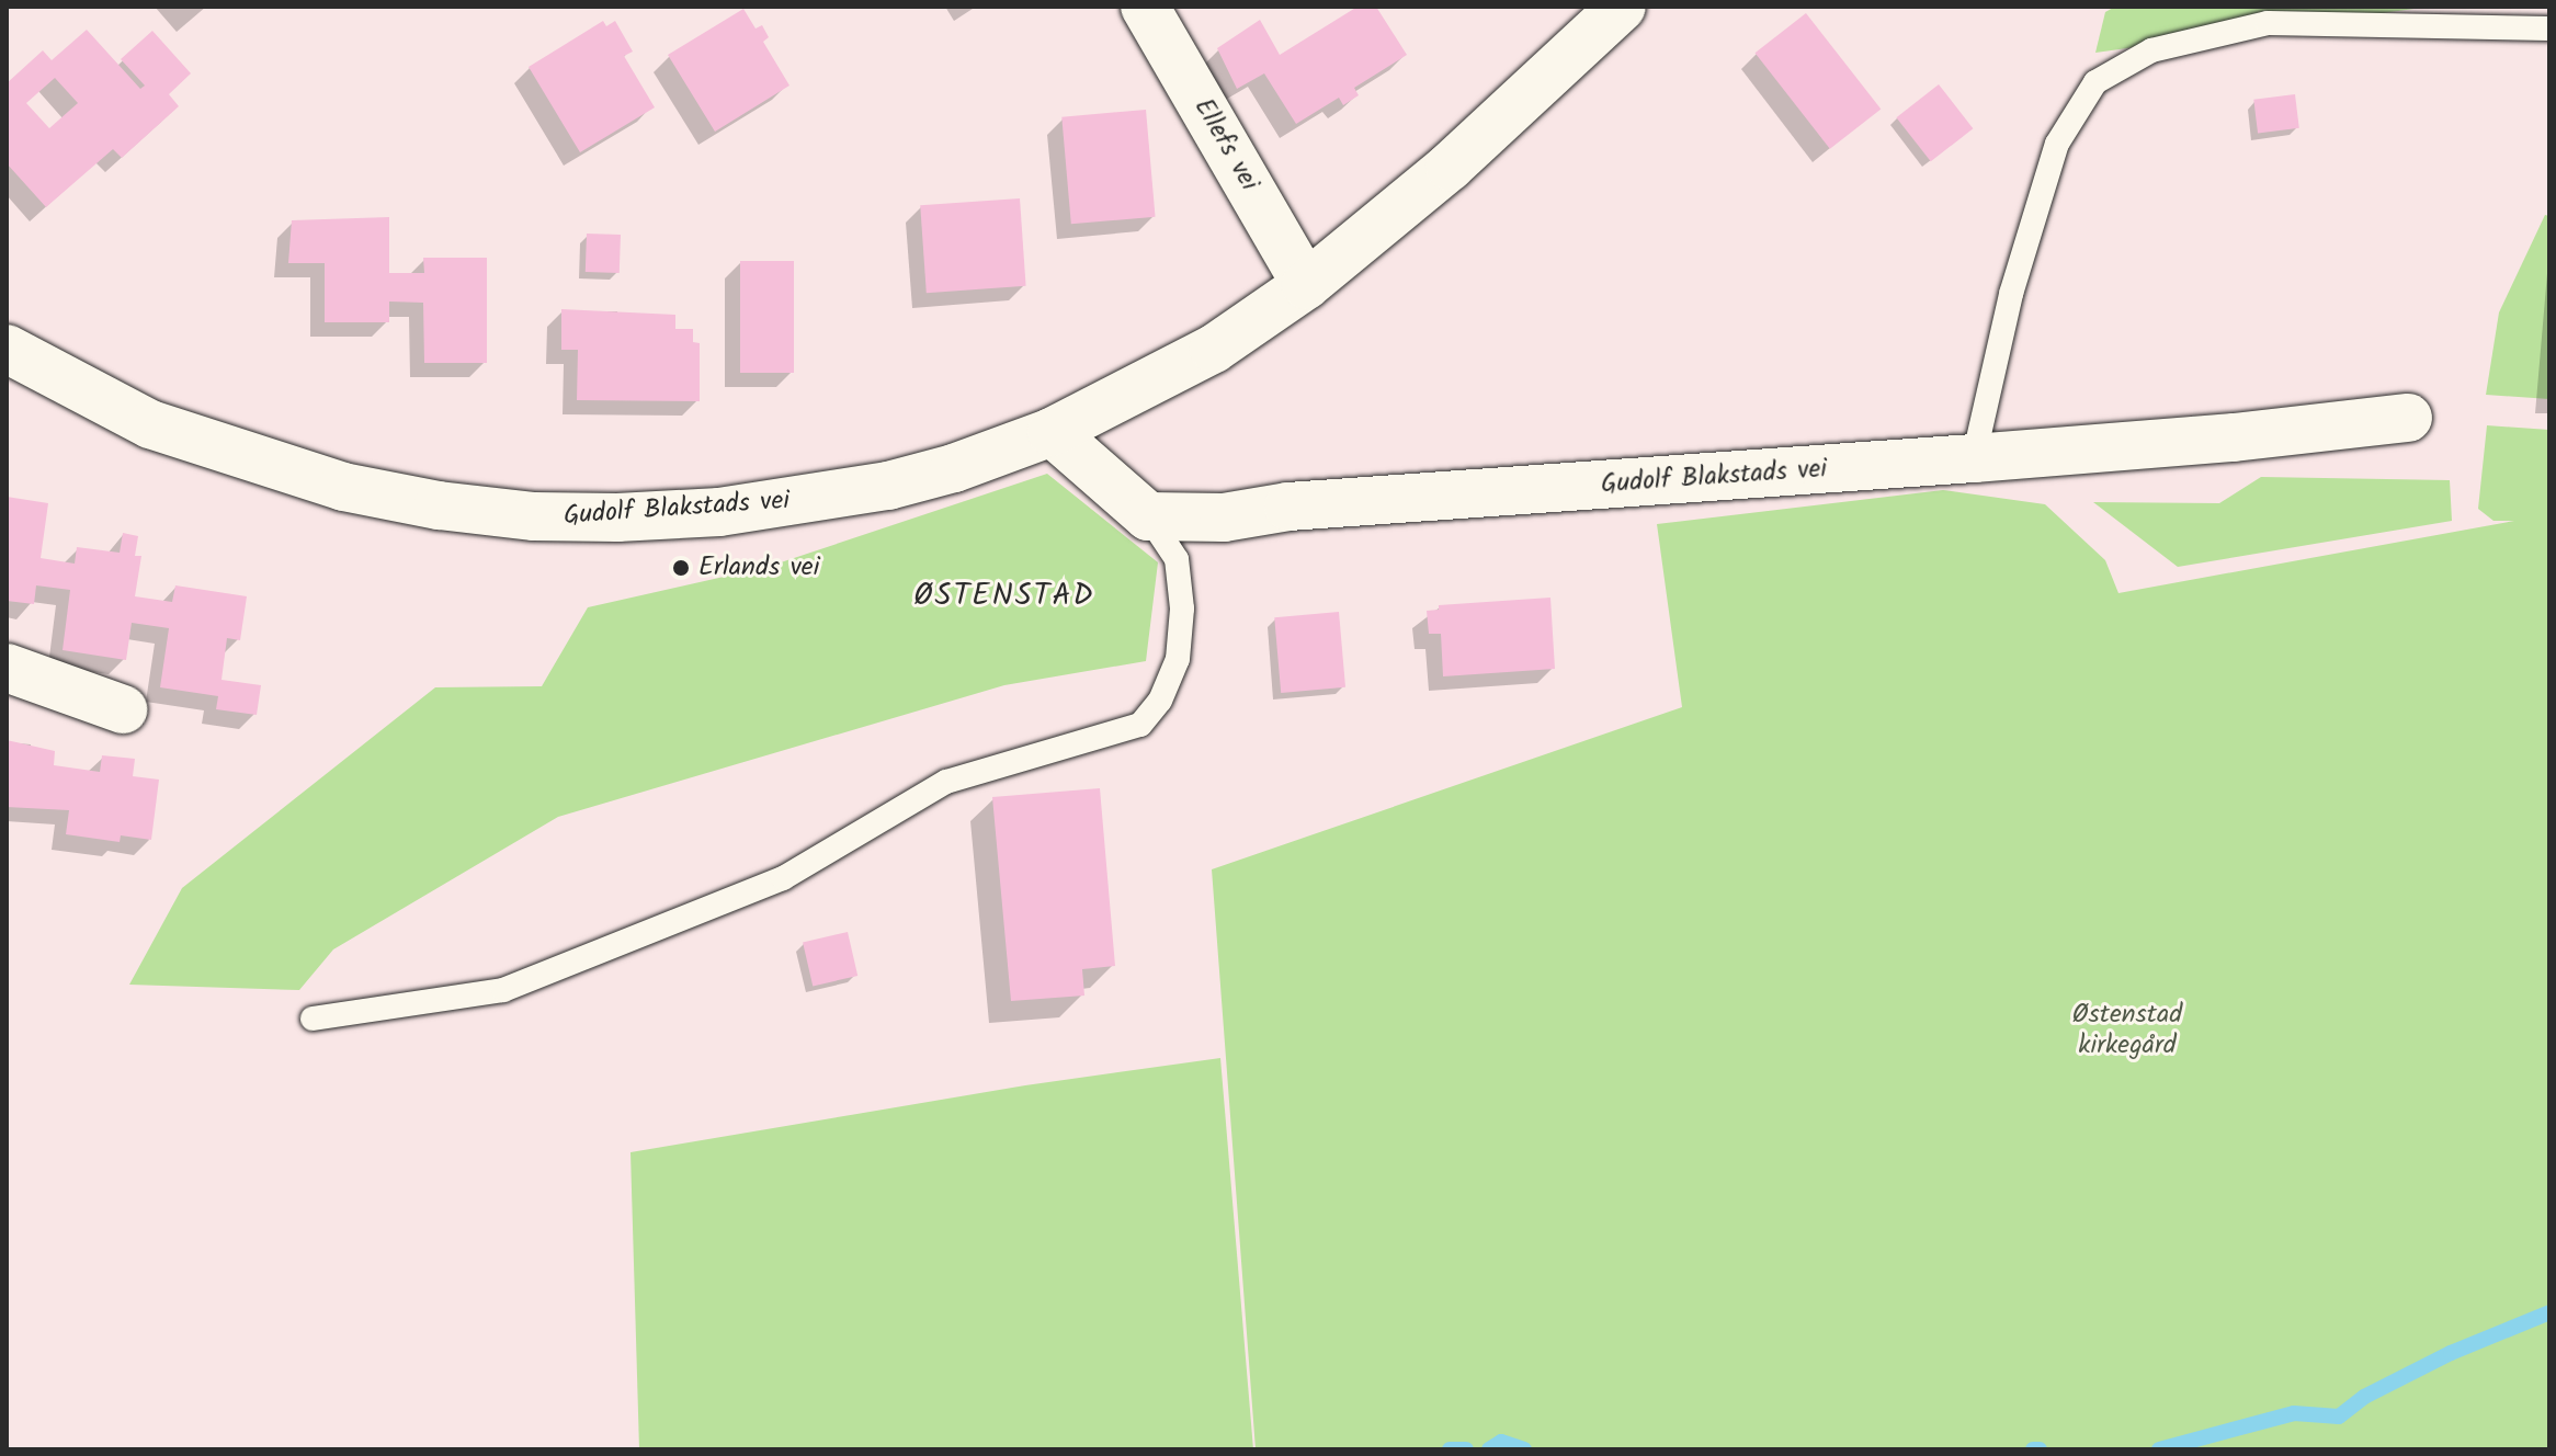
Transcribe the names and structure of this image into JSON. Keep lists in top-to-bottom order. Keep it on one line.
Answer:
{"streets":{"street":["Ellefs vei","Gudolf Blakstads vei"]},"crossings":[["Ellefs vei","Gudolf Blakstads vei"]],"districts":["ØSTENSTAD"],"parks":["Østenstad kirkegård"],"places":["Erlands vei"]}
